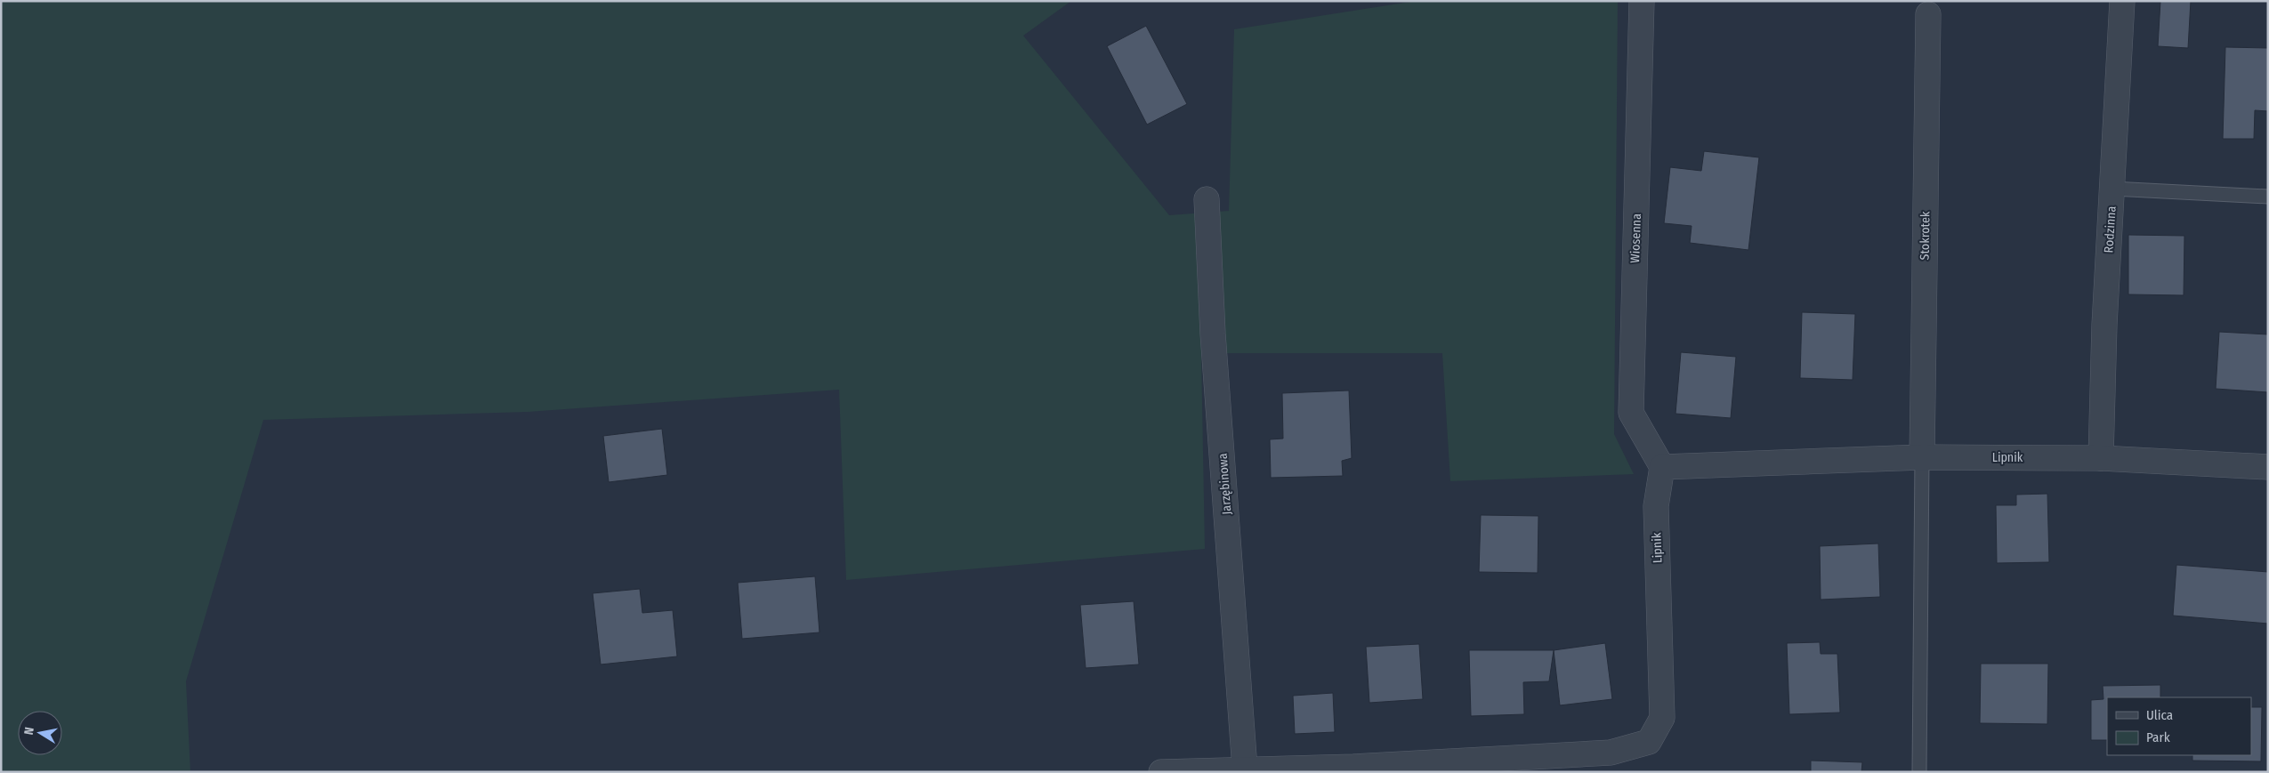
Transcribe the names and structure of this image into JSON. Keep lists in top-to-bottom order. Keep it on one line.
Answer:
{"streets":{"street":["Rodzinna","Stokrotek","Wiosenna","Lipnik","Jarzębinowa"]},"crossings":[["Rodzinna","Lipnik"],["Stokrotek","Lipnik"],["Wiosenna","Lipnik"],["Lipnik","Jarzębinowa"]],"legend":["Ulica","Park"],"north":"left"}
